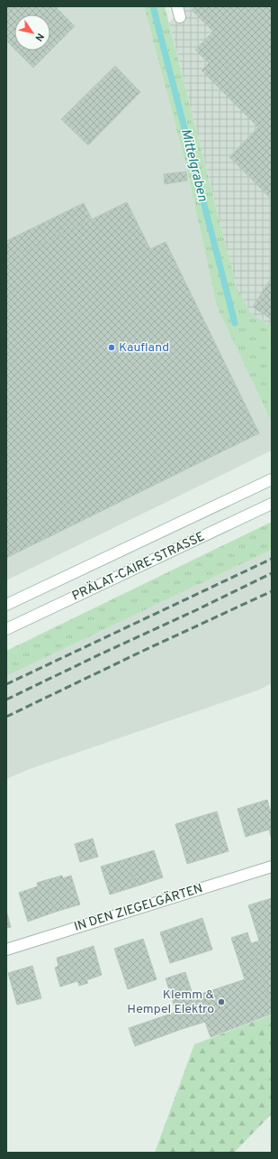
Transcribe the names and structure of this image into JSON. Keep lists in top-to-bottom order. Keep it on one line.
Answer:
{"streets":{"street":["PRÄLAT-CAIRE-STRASSE","IN DEN ZIEGELGÄRTEN"]},"water":["Mittelgraben"],"places":["Kaufland","Klemm & Hempel Elektro"],"north":"bottom right"}
